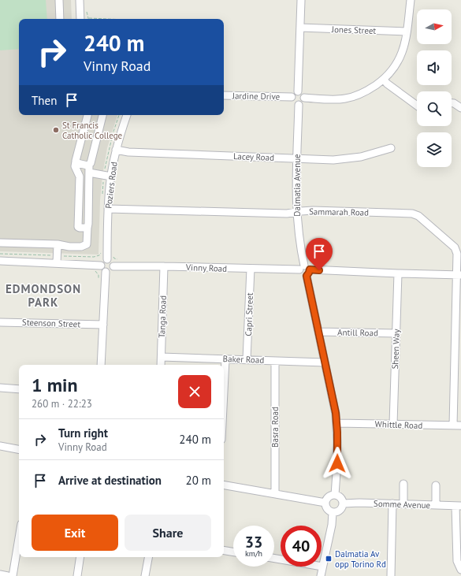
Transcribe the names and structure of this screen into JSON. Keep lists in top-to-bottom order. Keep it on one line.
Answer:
{"streets":{"street":["Jones Street","Jardine Drive","Lacey Road","Poziers Road","Dalmatia Avenue","Sammarah Road","Vinny Road","Capri Street","Tanga Road","Steenson Street","Antill Road","Sheen Way","Baker Road","Whittle Road","Basra Road","Somme Avenue"]},"crossings":[["Jardine Drive","Dalmatia Avenue"],["Lacey Road","Poziers Road"],["Lacey Road","Dalmatia Avenue"],["Poziers Road","Sammarah Road"],["Dalmatia Avenue","Sammarah Road"],["Dalmatia Avenue","Vinny Road"],["Dalmatia Avenue","Antill Road"],["Dalmatia Avenue","Baker Road"],["Dalmatia Avenue","Whittle Road"],["Dalmatia Avenue","Somme Avenue"],["Sammarah Road","Vinny Road"],["Sammarah Road","Whittle Road"],["Vinny Road","Capri Street"],["Vinny Road","Tanga Road"],["Vinny Road","Sheen Way"],["Capri Street","Baker Road"],["Tanga Road","Baker Road"],["Antill Road","Sheen Way"],["Sheen Way","Whittle Road"],["Baker Road","Basra Road"]],"districts":["EDMONDSON PARK"],"places":{"other":["St Francis Catholic College"],"transit":["Dalmatia Av opp Torino Rd"]},"north":"right","page":{"turn":["240 m","Vinny Road"],"then":"Then","heading":["1 min","260 m · 22:23"],"list":[{"name":"Turn right","note":"Vinny Road","value":"240 m"},{"name":"Arrive at destination","value":"20 m"}],"buttons":["Exit","Share"],"speed":"33 km/h","limit":"40"}}
